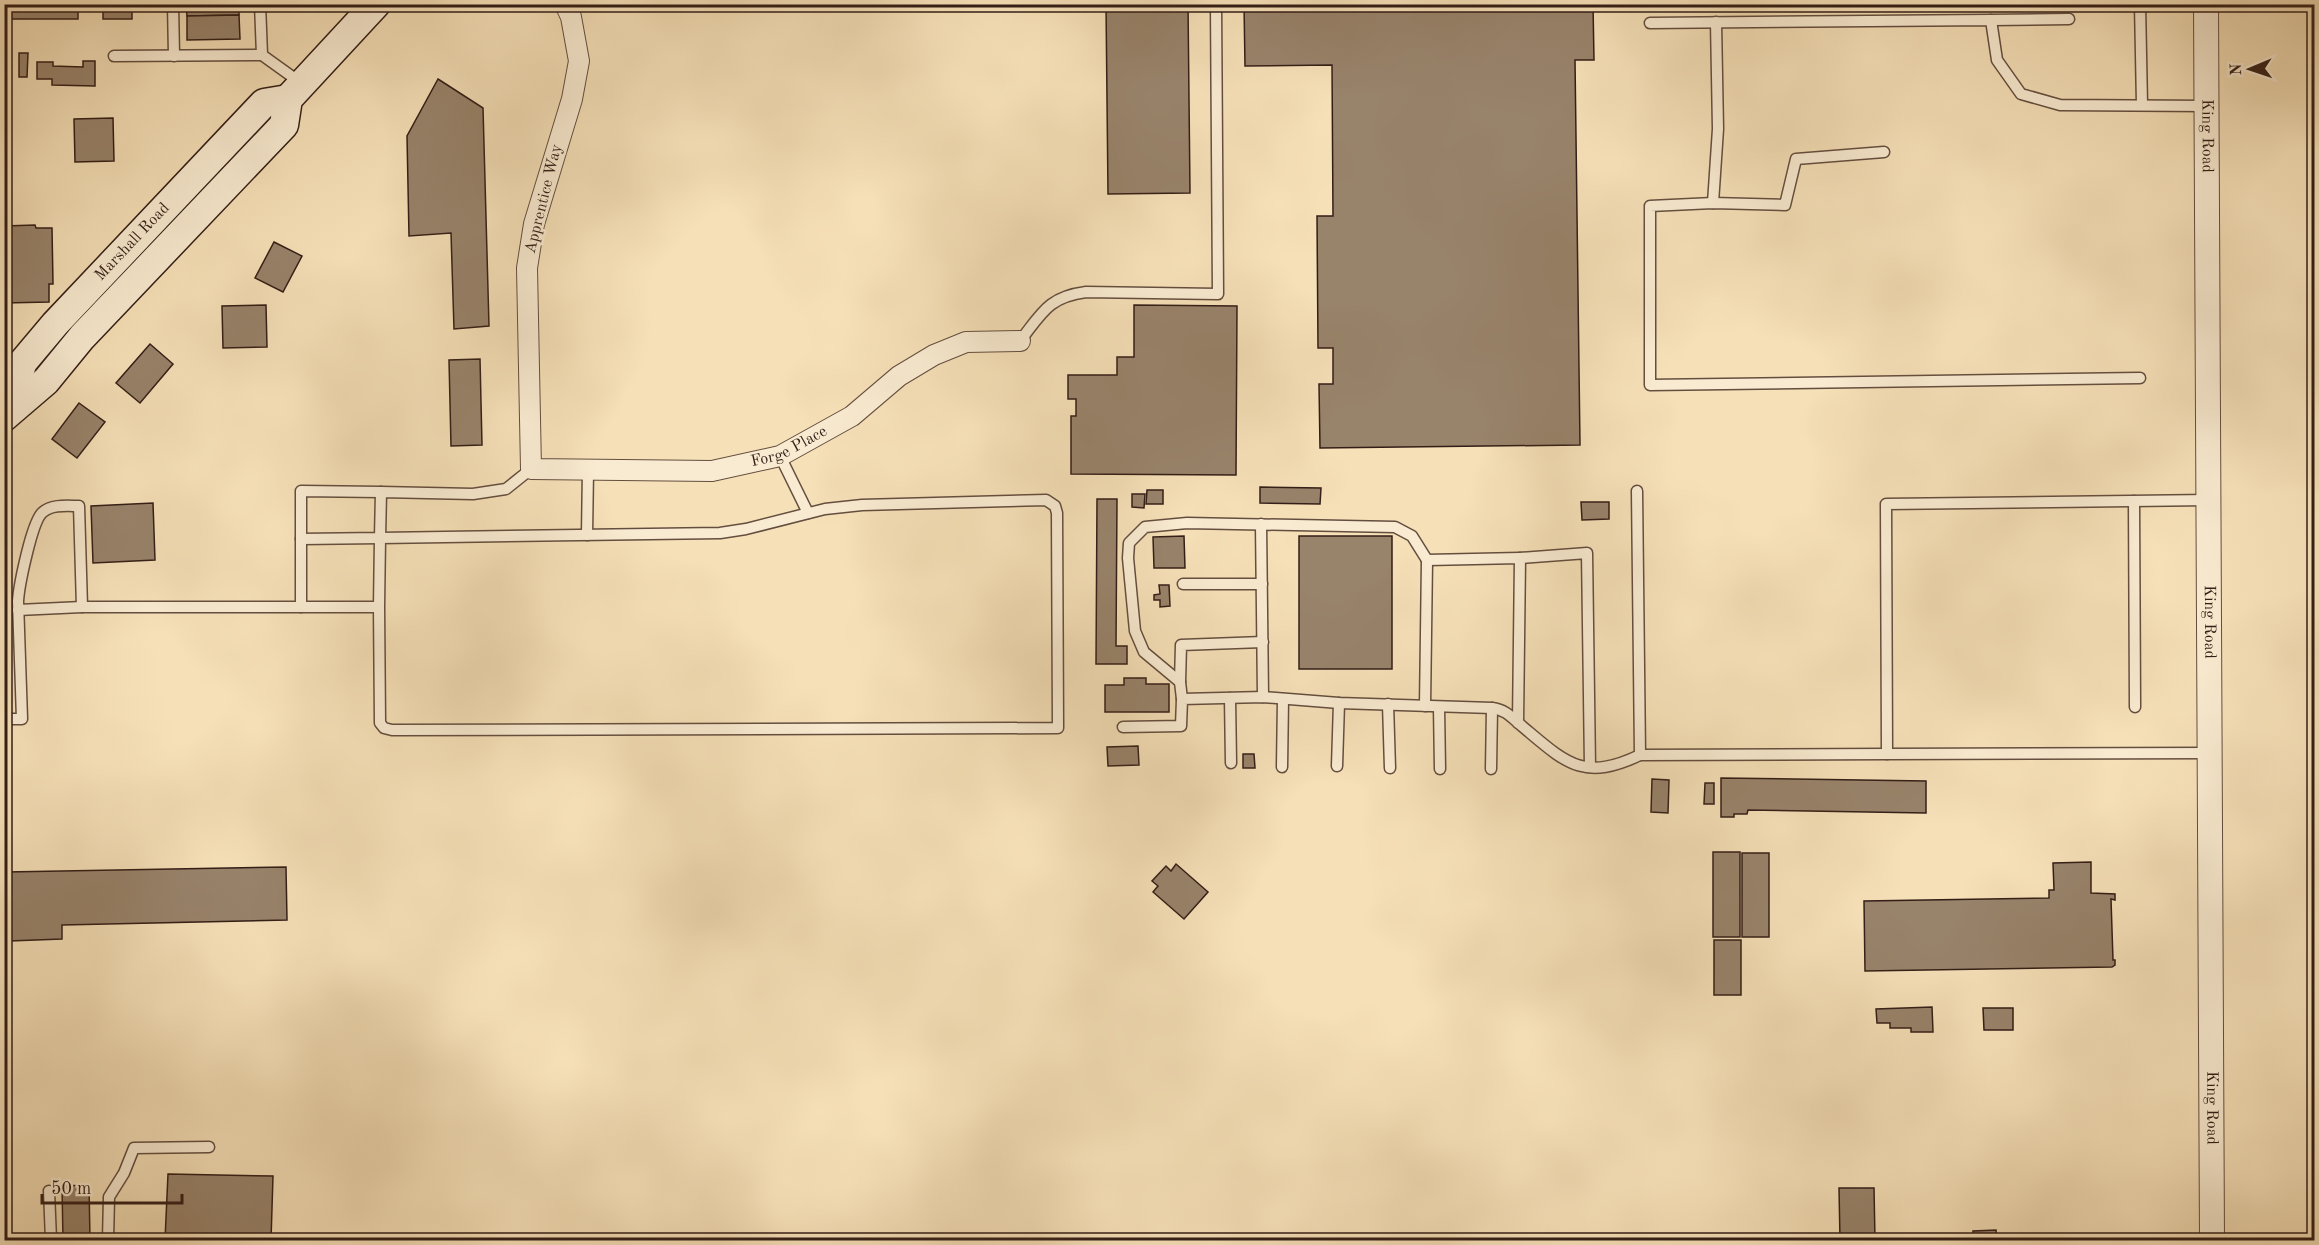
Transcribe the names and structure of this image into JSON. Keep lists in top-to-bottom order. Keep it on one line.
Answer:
{"streets":{"main road":["Marshall Road"],"street":["King Road","Apprentice Way","Forge Place"]},"crossings":[["Apprentice Way","Forge Place"]],"scale_bar":"50 m","north":"left"}
